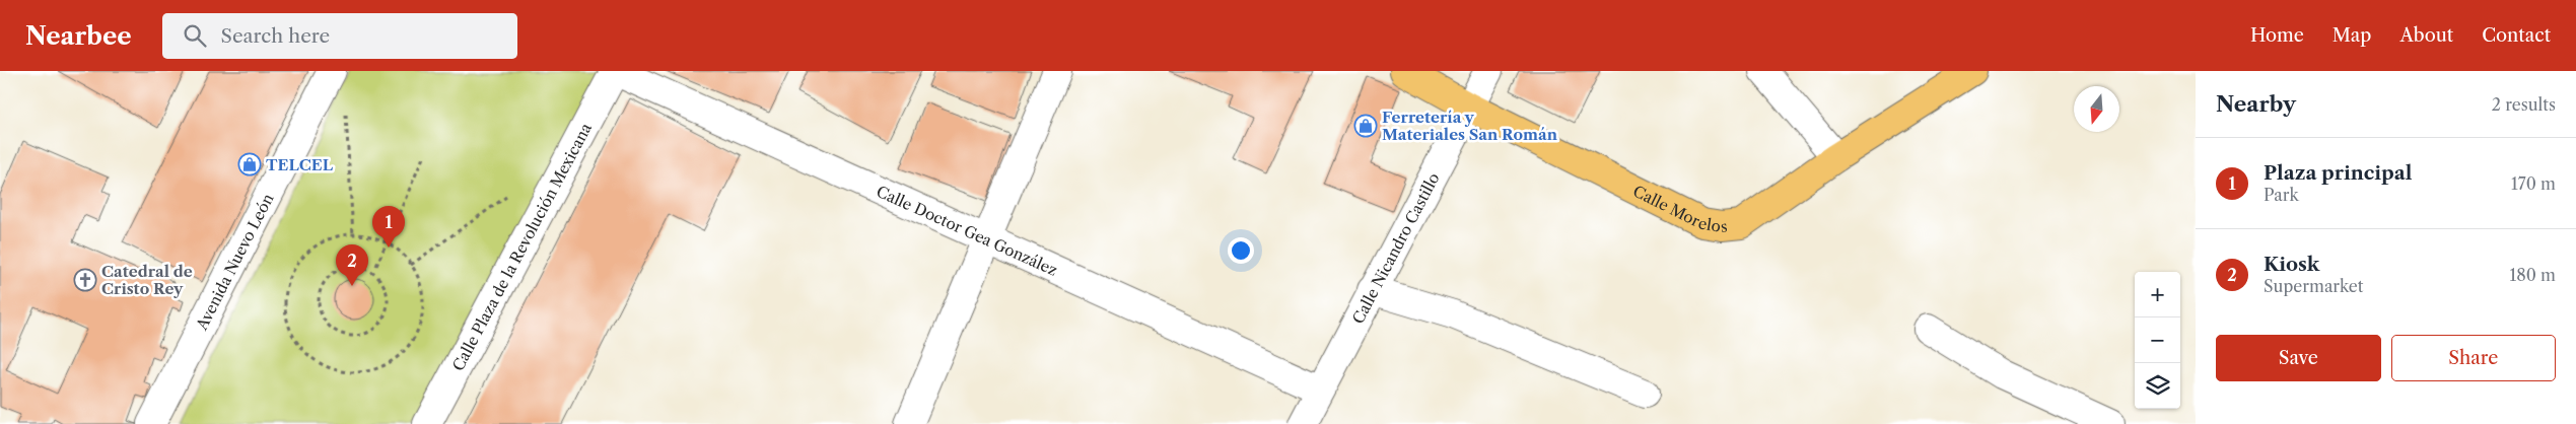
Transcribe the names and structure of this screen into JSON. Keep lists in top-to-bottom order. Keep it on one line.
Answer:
{"streets":{"main road":["Calle Morelos"],"street":["Calle Doctor Gea González","Calle Plaza de la Revolución Mexicana","Calle Nicandro Castillo","Avenida Nuevo León"]},"crossings":[["Calle Morelos","Calle Nicandro Castillo"],["Calle Doctor Gea González","Calle Plaza de la Revolución Mexicana"],["Calle Doctor Gea González","Calle Nicandro Castillo"]],"places":{"shop":["Ferretería y Materiales San Román","TELCEL"],"church":["Catedral de Cristo Rey"]},"north":"bottom","page":{"header":"Nearbee","search":"Search here","nav":["Home","Map","About","Contact"],"heading":["Nearby","2 results"],"list":[{"mark":"1","name":"Plaza principal","note":"Park","value":"170 m"},{"mark":"2","name":"Kiosk","note":"Supermarket","value":"180 m"}],"pins":["1","2"],"map_buttons":["+","−"],"buttons":["Save","Share"]}}
